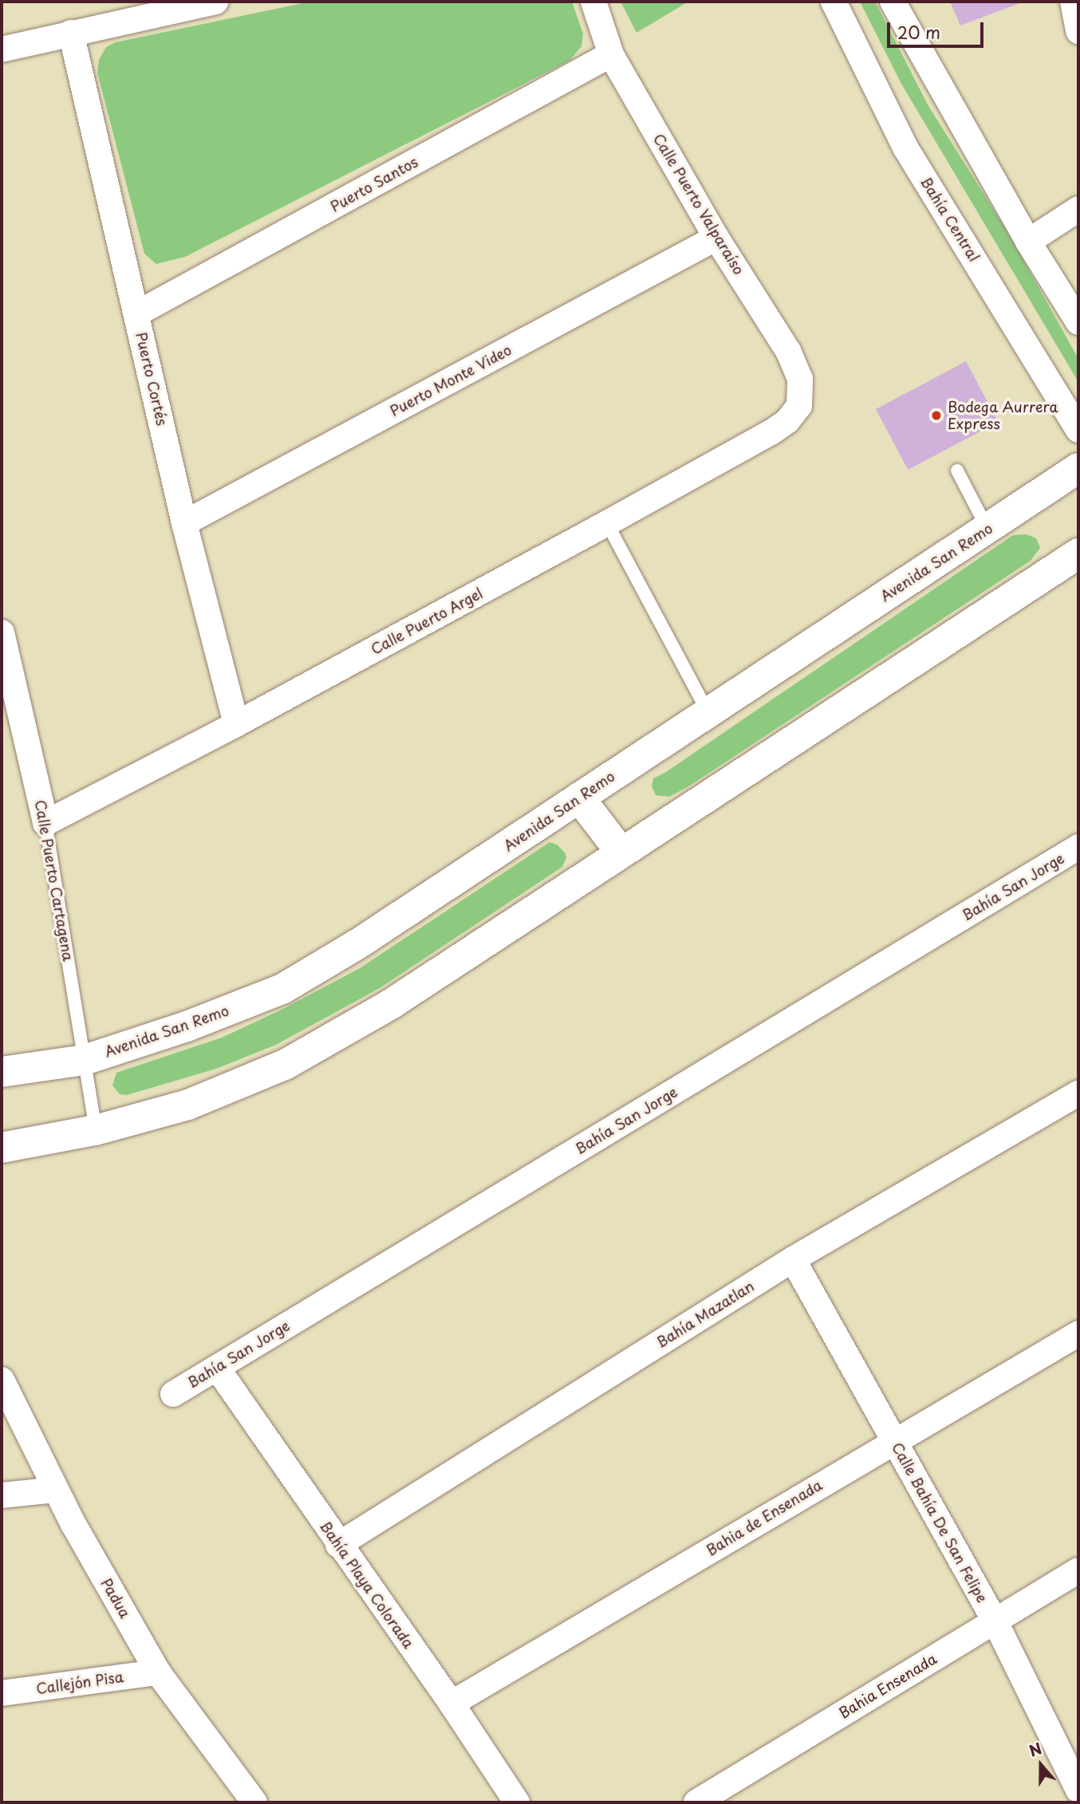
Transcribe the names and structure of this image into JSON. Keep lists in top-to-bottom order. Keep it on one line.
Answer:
{"streets":{"street":["Puerto Santos","Calle Puerto Valparaíso","Bahía Central","Puerto Cortés","Puerto Monte Video","Avenida San Remo","Calle Puerto Argel","Calle Puerto Cartagena","Bahía San Jorge","Bahía Mazatlan","Bahia de Ensenada","Calle Bahía De San Felipe","Bahía Playa Colorada","Padua","Callejón Pisa","Bahia Ensenada"]},"crossings":[["Puerto Santos","Calle Puerto Valparaíso"],["Puerto Santos","Puerto Cortés"],["Calle Puerto Valparaíso","Puerto Monte Video"],["Calle Puerto Valparaíso","Calle Puerto Argel"],["Puerto Cortés","Puerto Monte Video"],["Puerto Cortés","Calle Puerto Argel"],["Avenida San Remo","Calle Puerto Cartagena"],["Calle Puerto Argel","Calle Puerto Cartagena"],["Bahía San Jorge","Bahía Playa Colorada"],["Bahía Mazatlan","Calle Bahía De San Felipe"],["Bahía Mazatlan","Bahía Playa Colorada"],["Bahia de Ensenada","Calle Bahía De San Felipe"],["Bahia de Ensenada","Bahía Playa Colorada"],["Calle Bahía De San Felipe","Bahia Ensenada"],["Padua","Callejón Pisa"]],"places":["Bodega Aurrera Express"],"scale_bar":"20 m","north":"top"}
